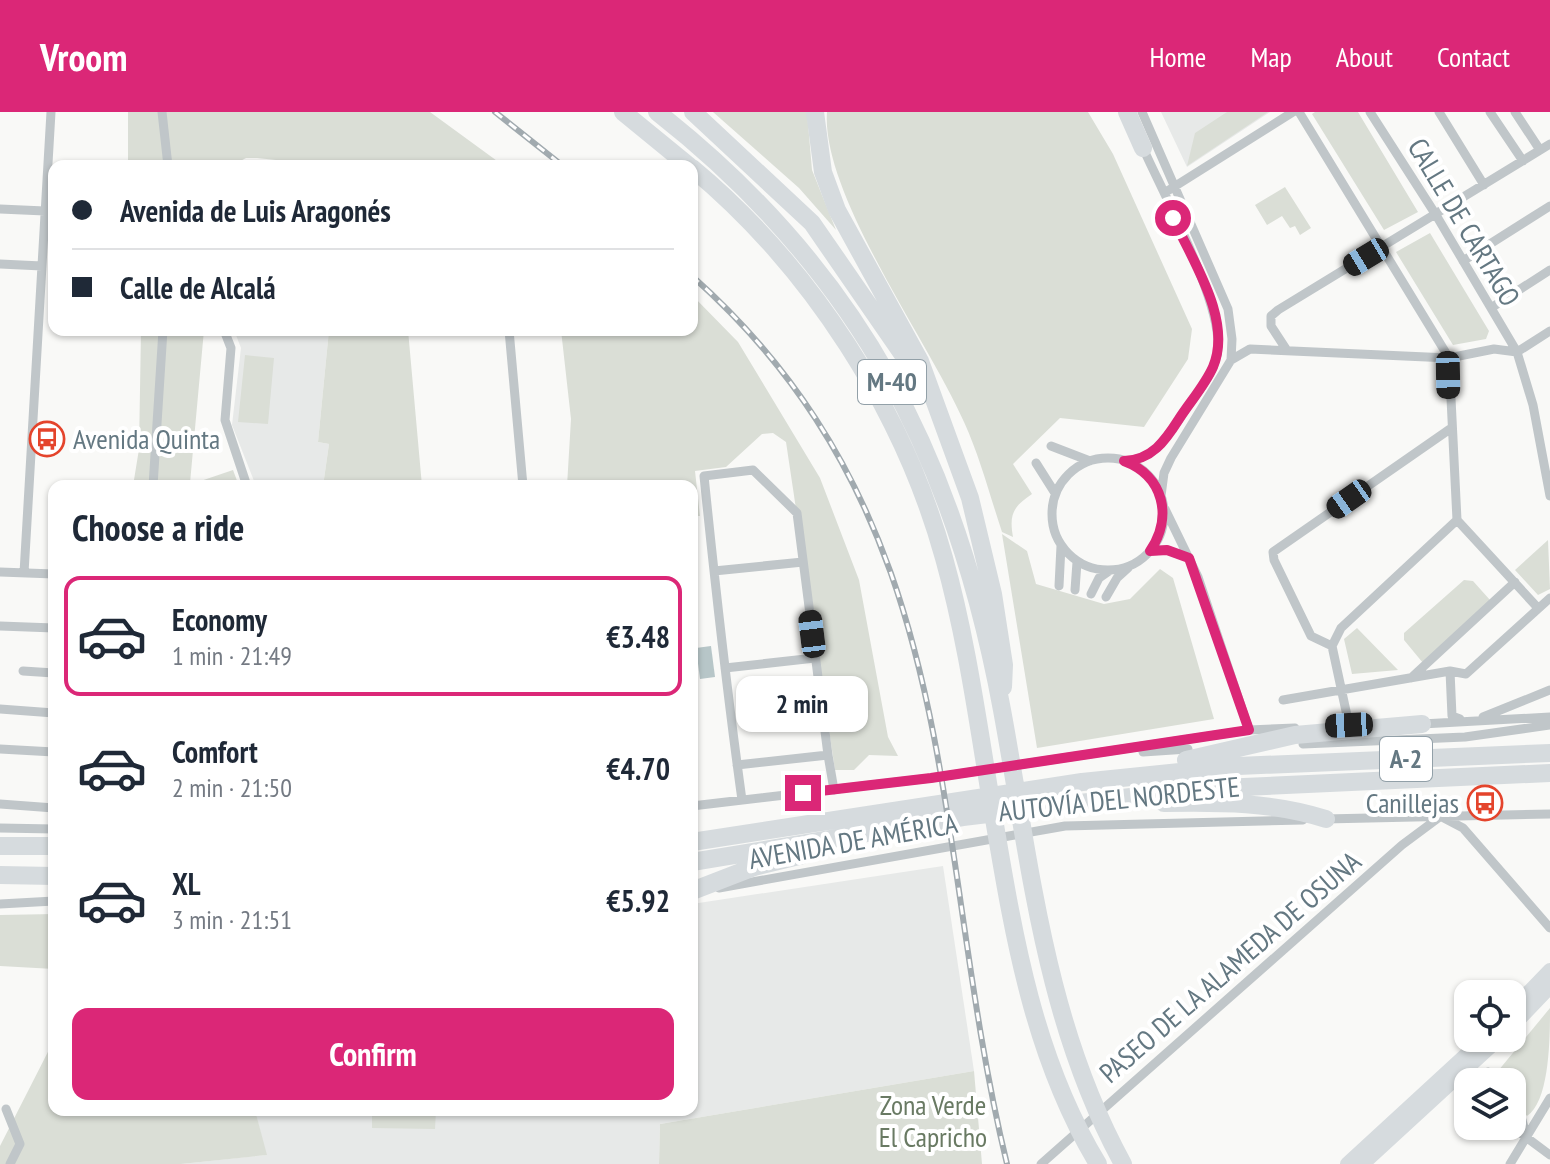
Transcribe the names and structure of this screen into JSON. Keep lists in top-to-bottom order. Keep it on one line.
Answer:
{"streets":{"highway":["M-40","A-2","AUTOVÍA DEL NORDESTE"],"street":["CALLE DE CARTAGO","AVENIDA DE AMÉRICA","PASEO DE LA ALAMEDA DE OSUNA"]},"crossings":[["AVENIDA DE AMÉRICA","PASEO DE LA ALAMEDA DE OSUNA"]],"parks":["Zona Verde El Capricho"],"places":{"bus stop":["Avenida Quinta","Canillejas"]},"page":{"header":"Vroom","nav":["Home","Map","About","Contact"],"banner":["Avenida de Luis Aragonés","Calle de Alcalá"],"heading":"Choose a ride","list":[{"name":"Economy","note":"1 min · 21:49","value":"€3.48"},{"name":"Comfort","note":"2 min · 21:50","value":"€4.70"},{"name":"XL","note":"3 min · 21:51","value":"€5.92"}],"bubble":"2 min","buttons":"Confirm"}}
